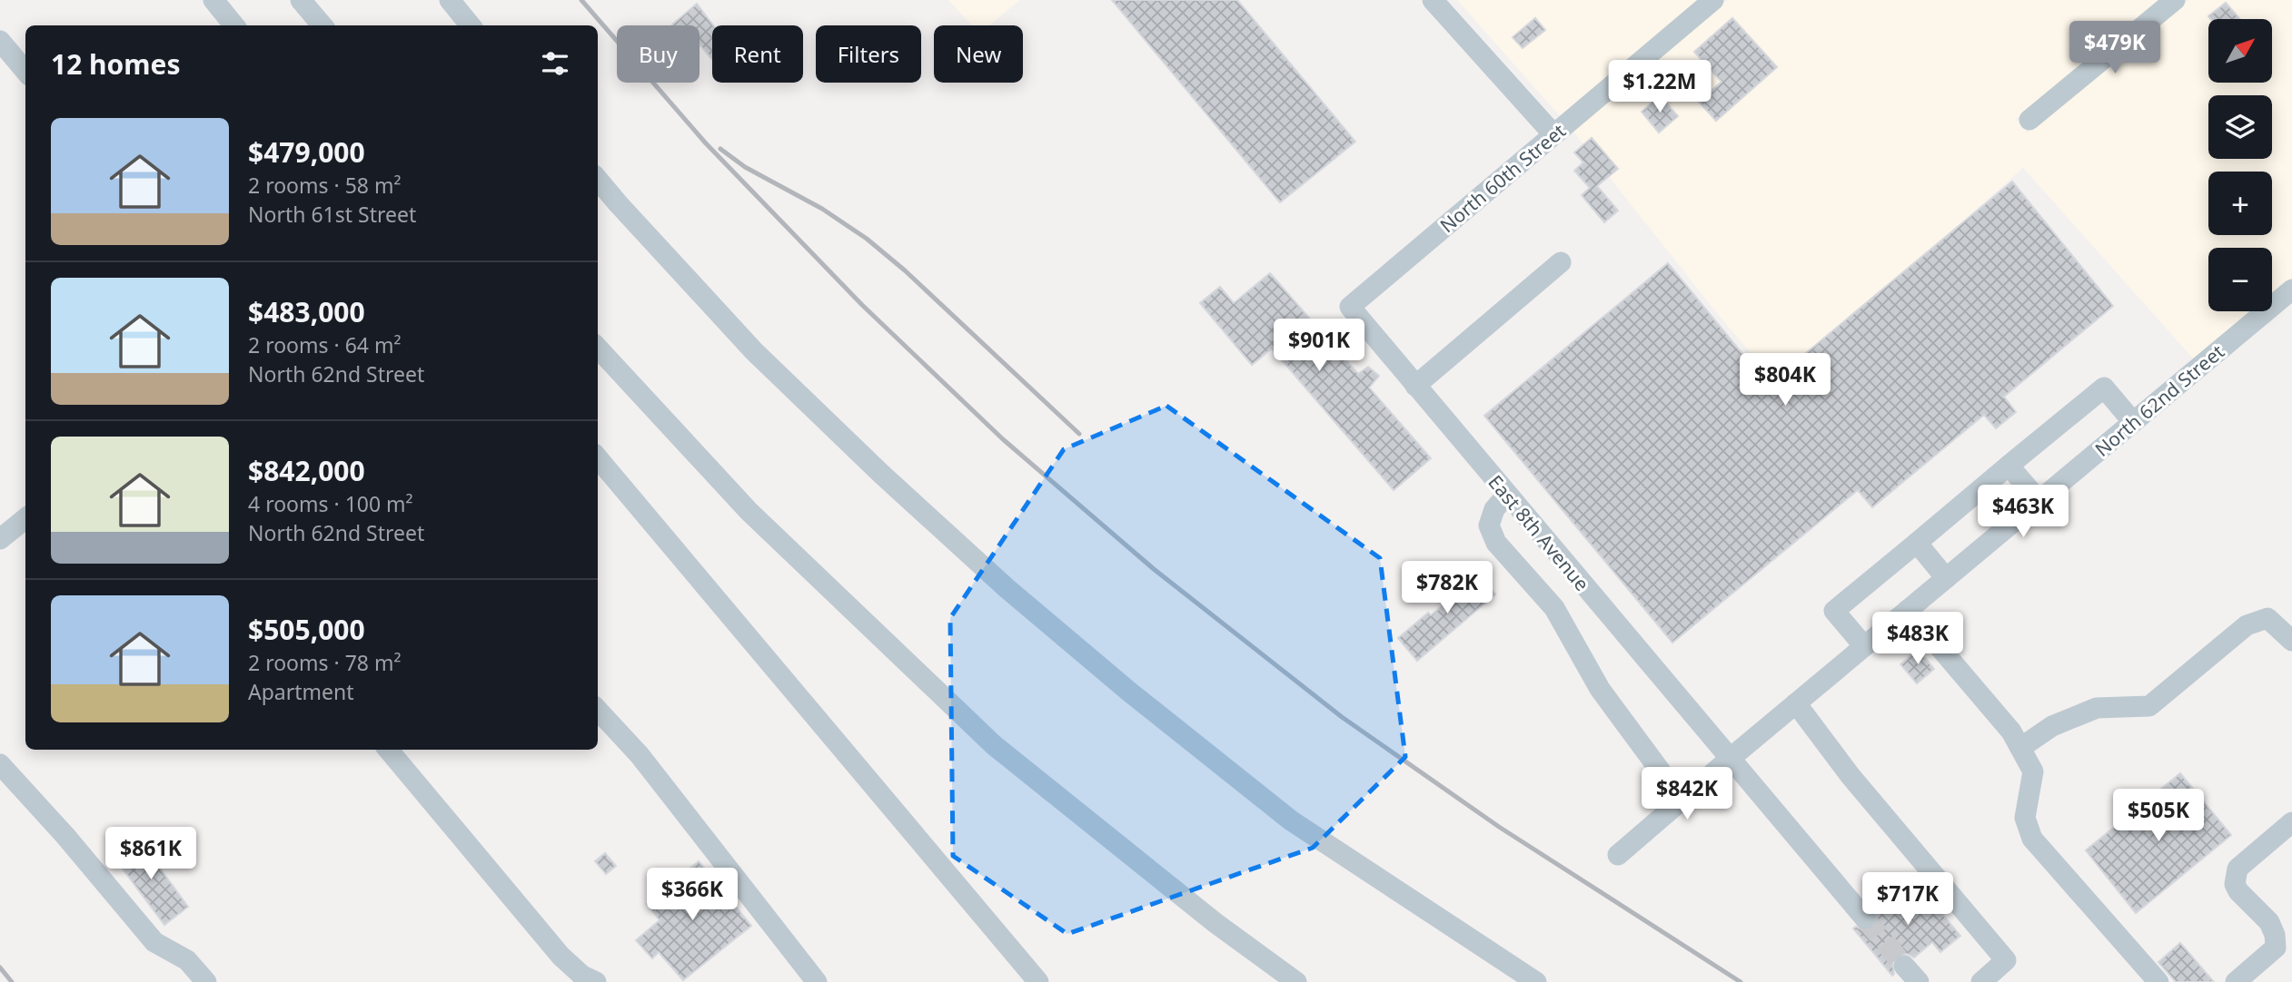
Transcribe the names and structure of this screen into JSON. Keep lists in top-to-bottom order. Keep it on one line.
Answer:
{"streets":{"street":["North 60th Street","North 62nd Street","East 8th Avenue"]},"crossings":[["North 60th Street","East 8th Avenue"],["North 62nd Street","East 8th Avenue"]],"north":"top right","page":{"map_buttons":["+","−"],"price":["$479K","$1.22M","$901K","$804K","$463K","$782K","$483K","$842K","$505K","$861K","$366K","$717K"],"chip":["Buy","Rent","Filters","New"],"heading":"12 homes","list":[{"name":"$479,000","note":"2 rooms · 58 m² · North 61st Street"},{"name":"$483,000","note":"2 rooms · 64 m² · North 62nd Street"},{"name":"$842,000","note":"4 rooms · 100 m² · North 62nd Street"},{"name":"$505,000","note":"2 rooms · 78 m² · Apartment"}]}}
